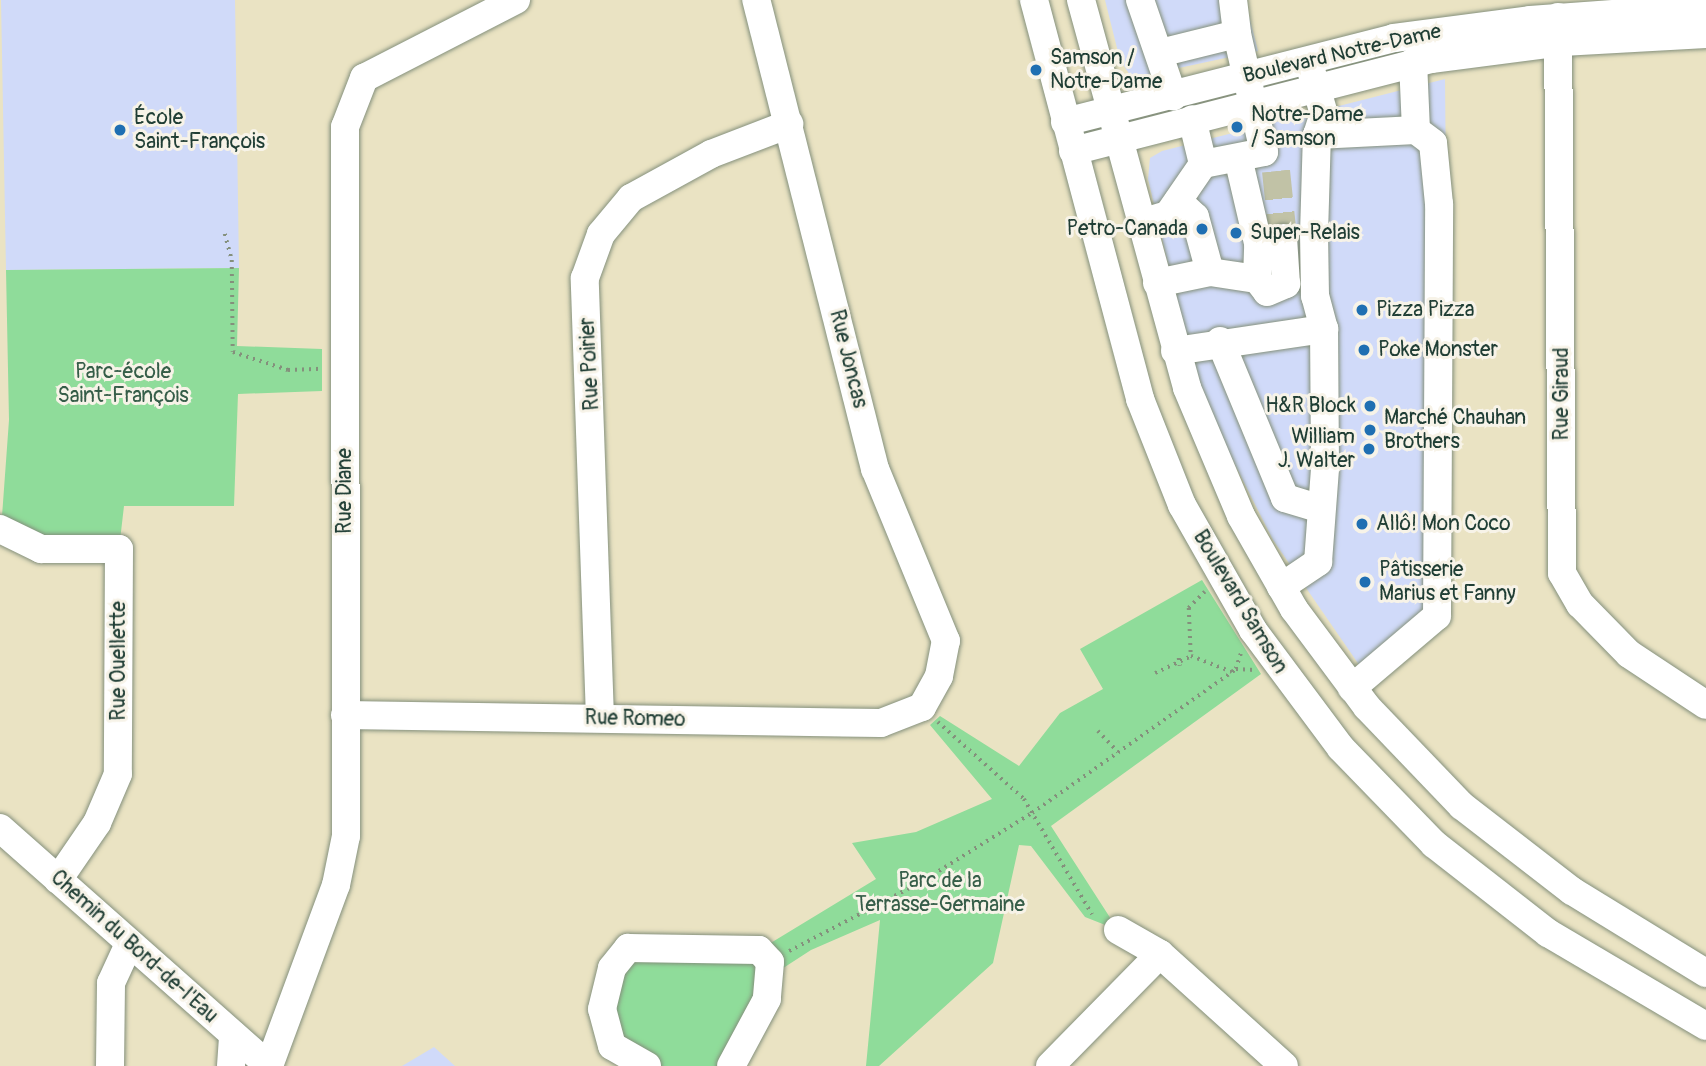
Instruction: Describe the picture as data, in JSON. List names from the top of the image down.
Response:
{
  "streets": {
    "street": [
      "Boulevard Notre-Dame",
      "Rue Joncas",
      "Rue Poirier",
      "Rue Giraud",
      "Rue Diane",
      "Boulevard Samson",
      "Rue Ouellette",
      "Rue Romeo",
      "Chemin du Bord-de-l'Eau"
    ]
  },
  "crossings": [
    ["Boulevard Notre-Dame", "Rue Giraud"],
    ["Boulevard Notre-Dame", "Boulevard Samson"],
    ["Rue Joncas", "Rue Poirier"],
    ["Rue Joncas", "Rue Romeo"],
    ["Rue Poirier", "Rue Romeo"],
    ["Rue Diane", "Rue Romeo"],
    ["Rue Diane", "Chemin du Bord-de-l'Eau"],
    ["Rue Ouellette", "Chemin du Bord-de-l'Eau"]
  ],
  "parks": ["Parc-école Saint-François", "Parc de la Terrasse-Germaine"],
  "places": [
    "Samson / Notre-Dame",
    "Notre-Dame / Samson",
    "École Saint-François",
    "Petro-Canada",
    "Super-Relais",
    "Pizza Pizza",
    "Poke Monster",
    "H&R Block",
    "Marché Chauhan Brothers",
    "William J. Walter",
    "Allô! Mon Coco",
    "Pâtisserie Marius et Fanny"
  ]
}
